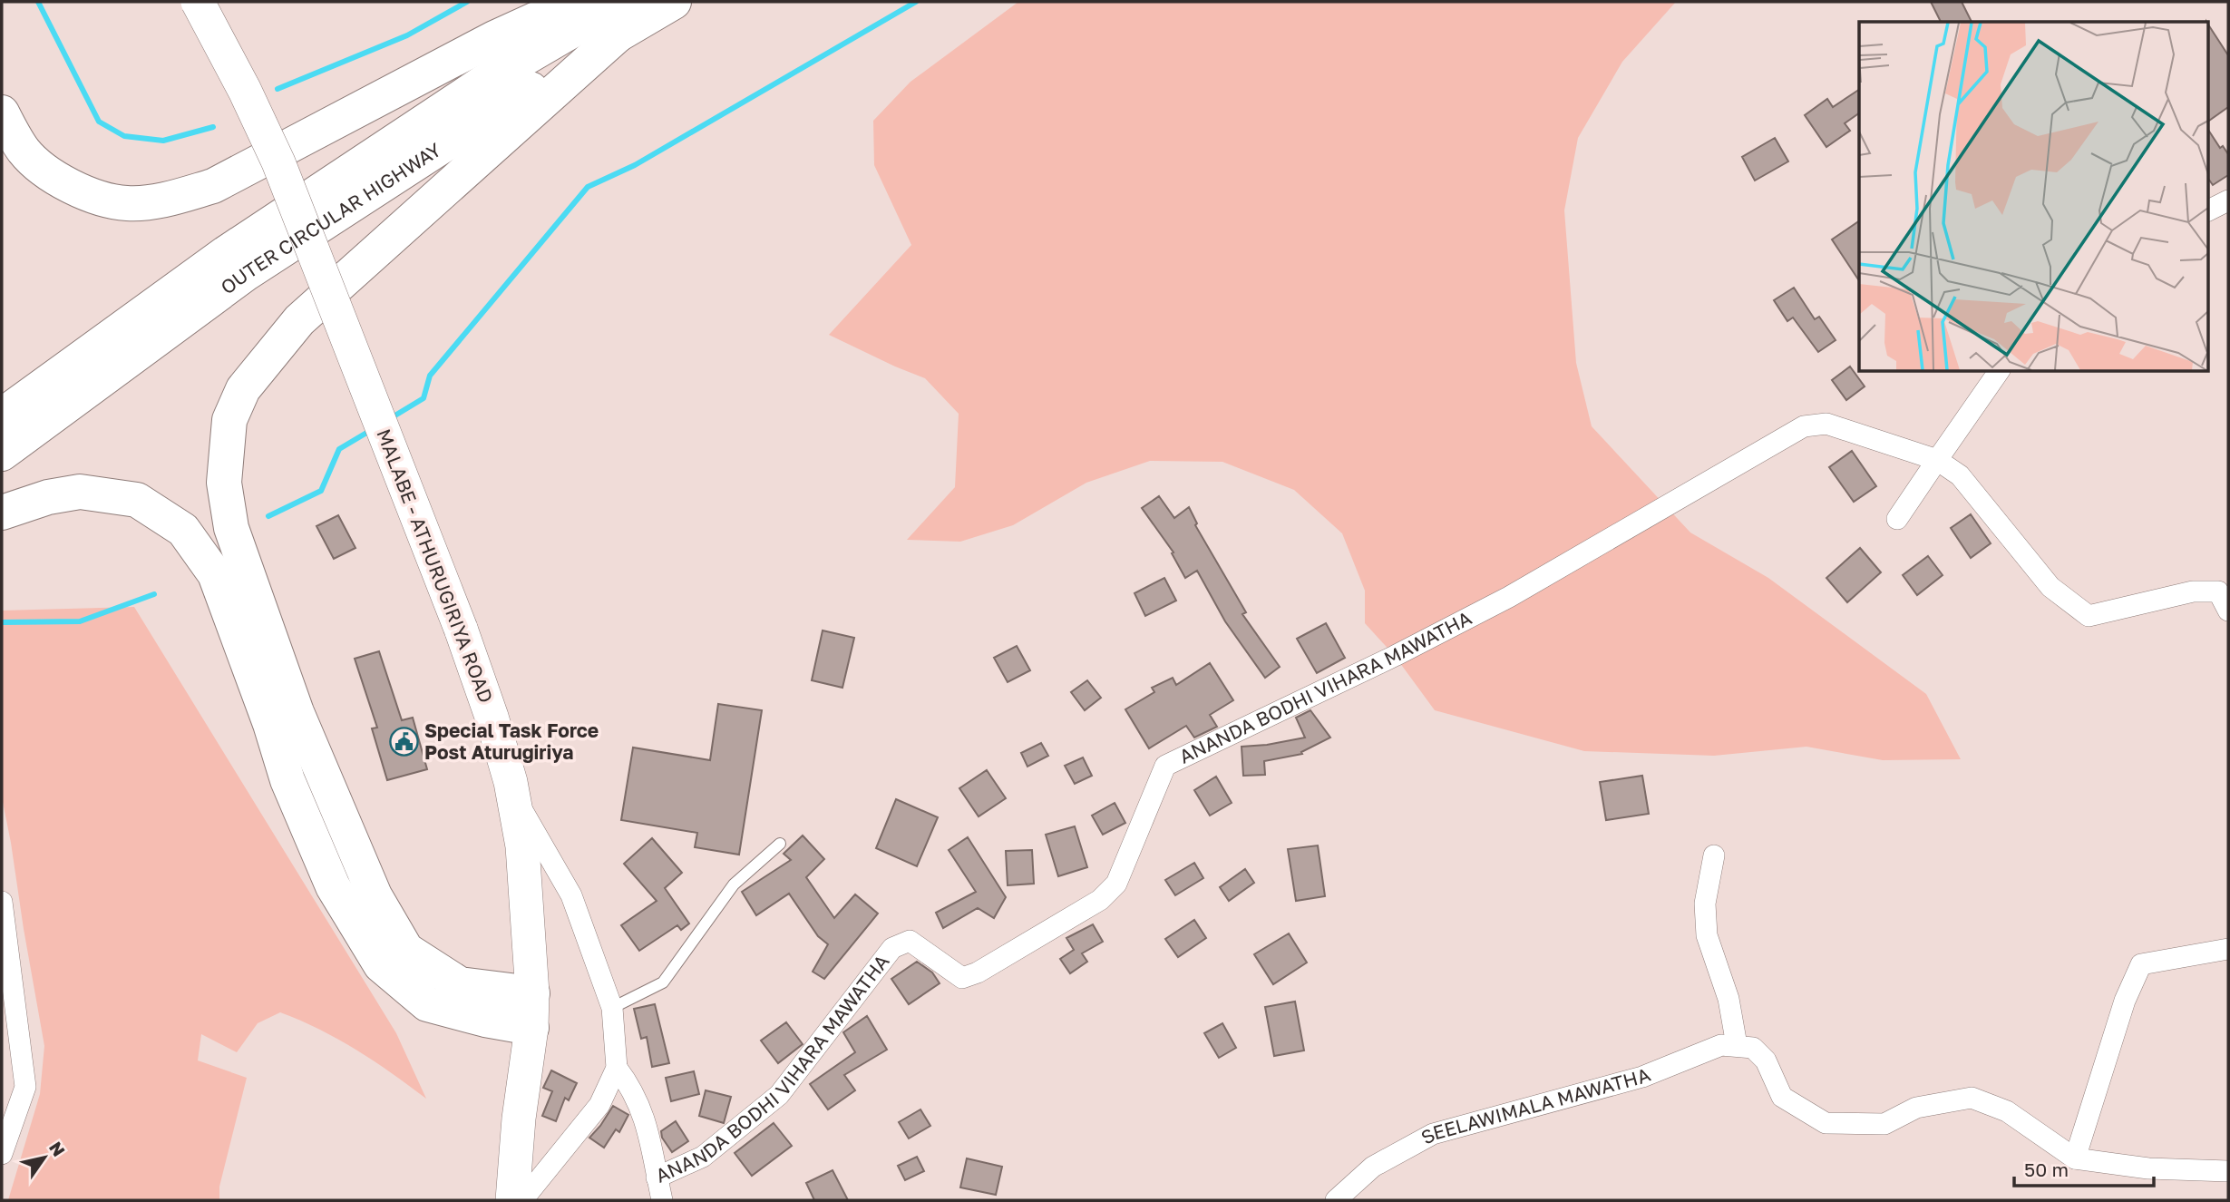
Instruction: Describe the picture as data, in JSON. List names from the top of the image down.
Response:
{
  "streets": {
    "highway": ["OUTER CIRCULAR HIGHWAY"],
    "main road": ["MALABE - ATHURUGIRIYA ROAD"],
    "street": ["ANANDA BODHI VIHARA MAWATHA", "SEELAWIMALA MAWATHA"]
  },
  "crossings": [
    ["MALABE - ATHURUGIRIYA ROAD", "ANANDA BODHI VIHARA MAWATHA"]
  ],
  "places": {
    "public building": ["Special Task Force Post Aturugiriya"]
  },
  "scale_bar": "50 m",
  "north": "top right"
}
